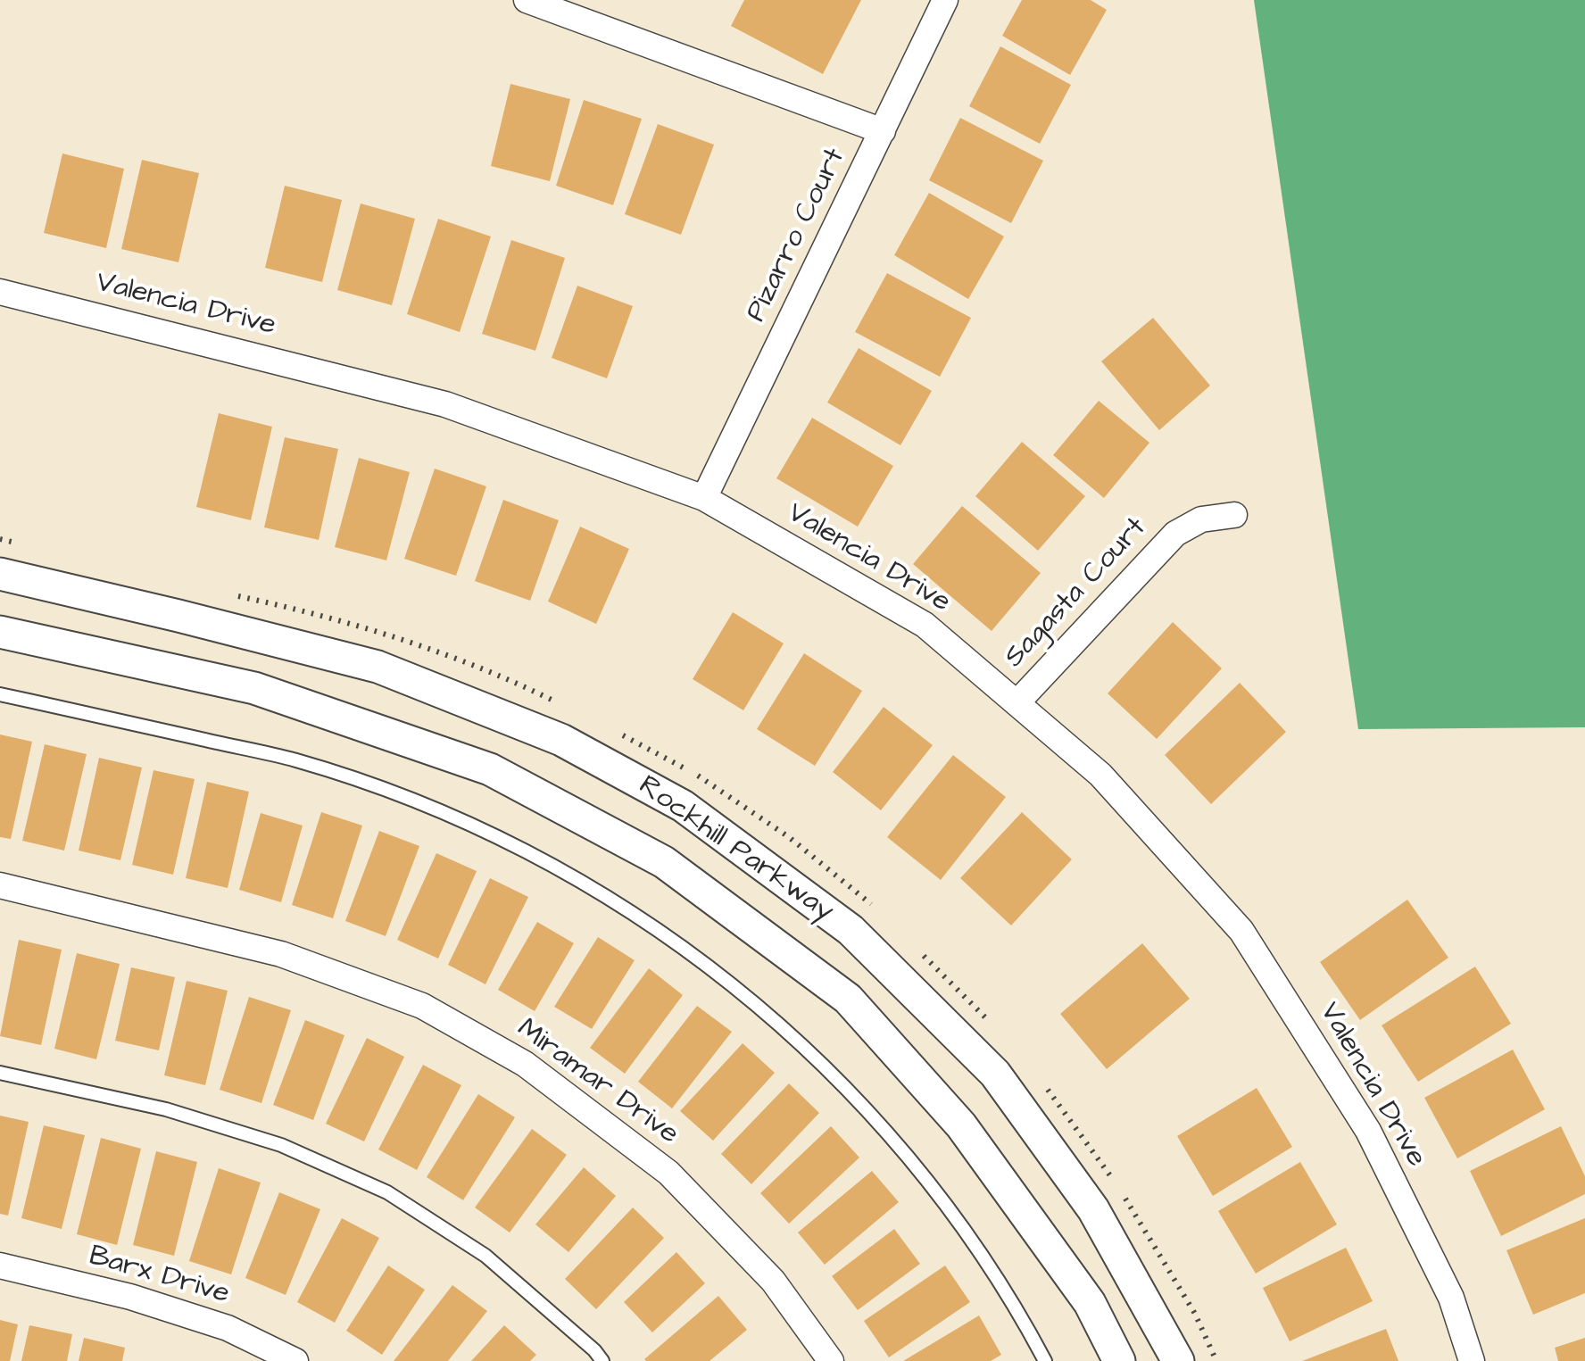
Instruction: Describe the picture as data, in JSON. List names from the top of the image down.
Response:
{
  "streets": {
    "street": [
      "Pizarro Court",
      "Valencia Drive",
      "Sagasta Court",
      "Rockhill Parkway",
      "Miramar Drive",
      "Barx Drive"
    ]
  },
  "crossings": [
    ["Pizarro Court", "Valencia Drive"],
    ["Valencia Drive", "Sagasta Court"]
  ]
}
